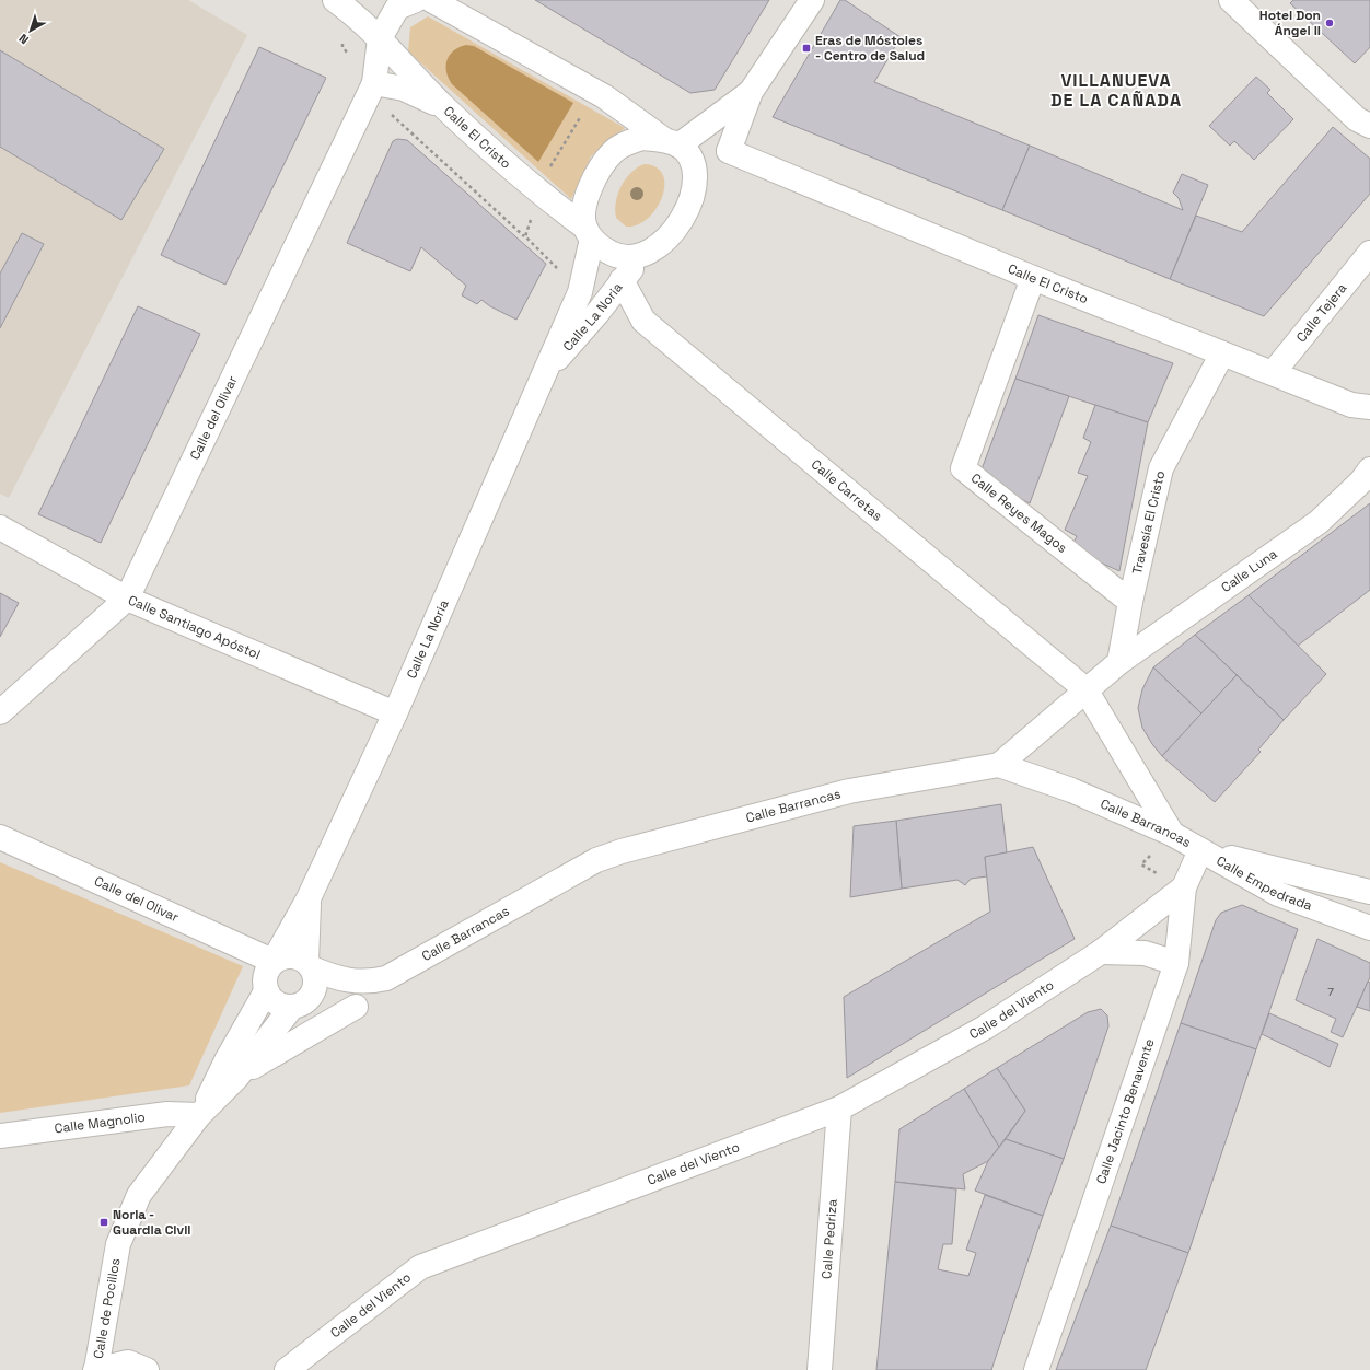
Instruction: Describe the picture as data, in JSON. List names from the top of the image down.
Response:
{
  "streets": {
    "street": [
      "Calle El Cristo",
      "Calle Tejera",
      "Calle La Noria",
      "Calle del Olivar",
      "Calle Carretas",
      "Calle Reyes Magos",
      "Travesía El Cristo",
      "Calle Luna",
      "Calle Santiago Apóstol",
      "Calle Barrancas",
      "Calle Empedrada",
      "Calle del Viento",
      "Calle Jacinto Benavente",
      "Calle Magnolio",
      "Calle Pedriza",
      "Calle de Pocillos"
    ]
  },
  "crossings": [
    ["Calle El Cristo", "Calle Tejera"],
    ["Calle El Cristo", "Calle La Noria"],
    ["Calle El Cristo", "Calle del Olivar"],
    ["Calle El Cristo", "Calle Reyes Magos"],
    ["Calle El Cristo", "Travesía El Cristo"],
    ["Calle La Noria", "Calle del Olivar"],
    ["Calle La Noria", "Calle Carretas"],
    ["Calle La Noria", "Calle Santiago Apóstol"],
    ["Calle La Noria", "Calle Barrancas"],
    ["Calle La Noria", "Calle de Pocillos"],
    ["Calle del Olivar", "Calle Santiago Apóstol"],
    ["Calle del Olivar", "Calle Barrancas"],
    ["Calle del Olivar", "Calle de Pocillos"],
    ["Calle Reyes Magos", "Travesía El Cristo"],
    ["Travesía El Cristo", "Calle Luna"],
    ["Calle Barrancas", "Calle Empedrada"],
    ["Calle Barrancas", "Calle Jacinto Benavente"],
    ["Calle Barrancas", "Calle de Pocillos"],
    ["Calle Empedrada", "Calle Jacinto Benavente"],
    ["Calle del Viento", "Calle Jacinto Benavente"],
    ["Calle del Viento", "Calle Pedriza"],
    ["Calle Magnolio", "Calle de Pocillos"]
  ],
  "districts": ["VILLANUEVA DE LA CAÑADA"],
  "places": {
    "other": ["Hotel Don Ángel II"],
    "transit": ["Eras de Móstoles - Centro de Salud", "Noria - Guardia Civil"]
  },
  "house_numbers": ["7"],
  "north": "bottom left"
}
